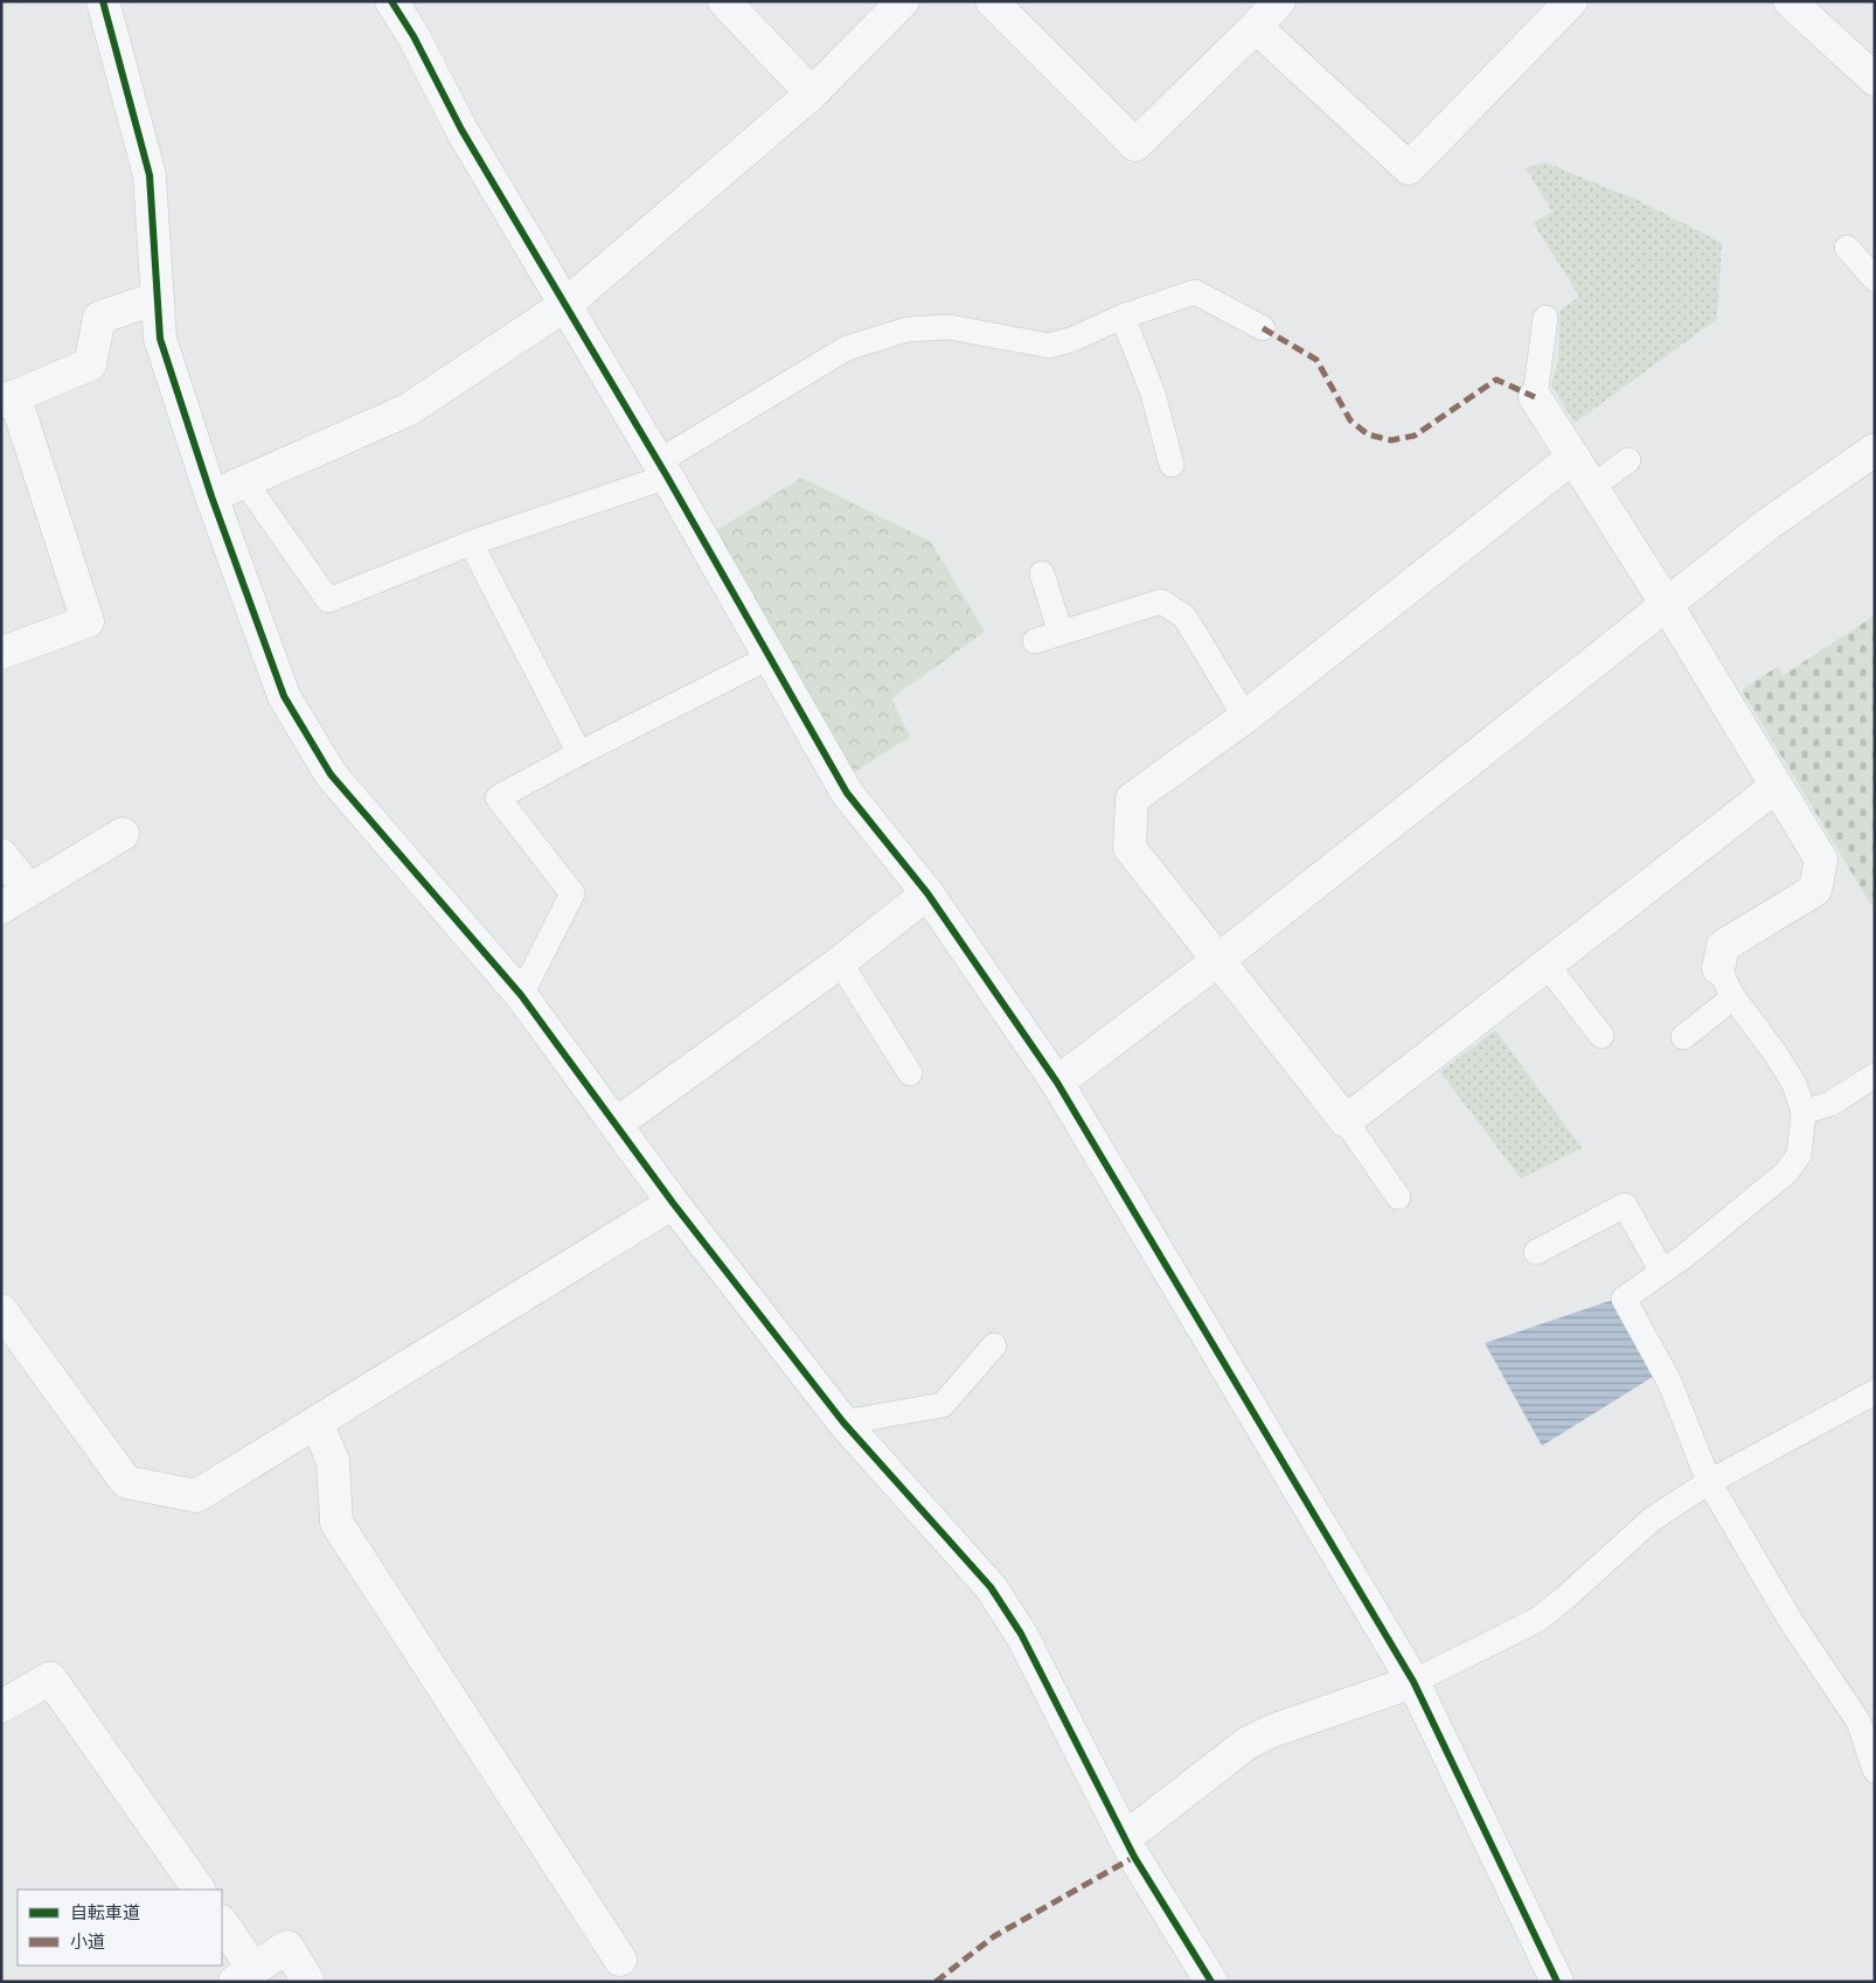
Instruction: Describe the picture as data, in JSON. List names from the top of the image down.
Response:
{
  "legend": ["自転車道", "小道"]
}
